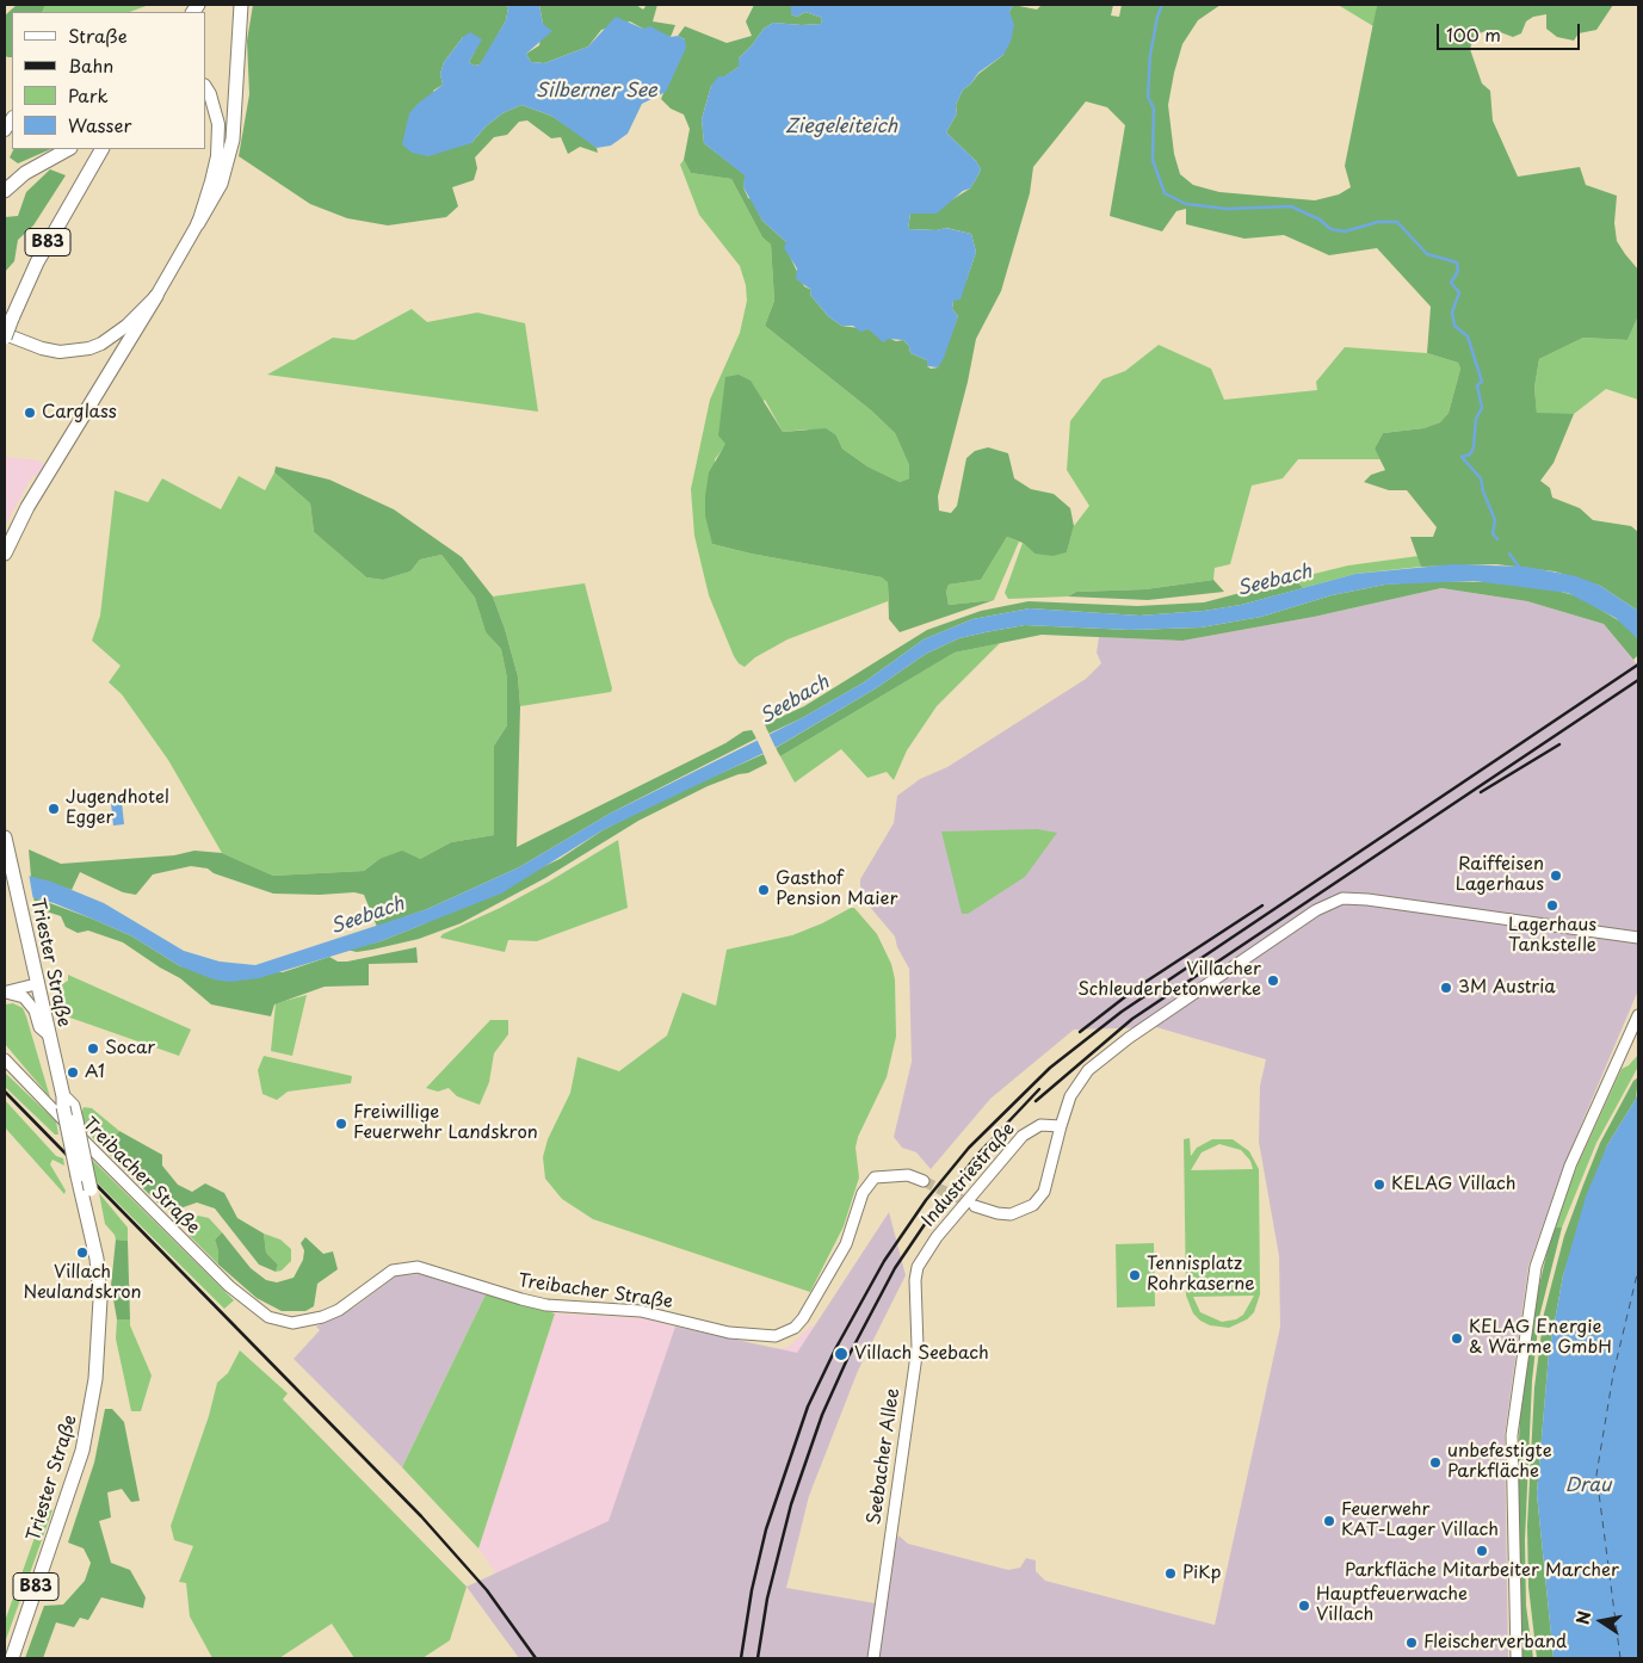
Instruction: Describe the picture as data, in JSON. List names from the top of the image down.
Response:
{
  "streets": {
    "main road": ["B83", "Triester Straße"],
    "street": ["Industriestraße", "Treibacher Straße", "Seebacher Allee"]
  },
  "crossings": [
    ["Industriestraße", "Seebacher Allee"]
  ],
  "water": [
    "Silberner See",
    "Ziegeleiteich",
    "Seebach",
    "Drau"
  ],
  "places": [
    "Carglass",
    "Jugendhotel Egger",
    "Raiffeisen Lagerhaus",
    "Gasthof Pension Maier",
    "Lagerhaus Tankstelle",
    "Villacher Schleuderbetonwerke",
    "3M Austria",
    "Socar",
    "A1",
    "Freiwillige Feuerwehr Landskron",
    "KELAG Villach",
    "Villach Neulandskron",
    "Tennisplatz Rohrkaserne",
    "KELAG Energie & Wärme GmbH",
    "Villach Seebach",
    "unbefestigte Parkfläche",
    "Feuerwehr KAT-Lager Villach",
    "Parkfläche Mitarbeiter Marcher",
    "PiKp",
    "Hauptfeuerwache Villach",
    "Fleischerverband"
  ],
  "legend": [
    "Straße",
    "Bahn",
    "Park",
    "Wasser"
  ],
  "scale_bar": "100 m",
  "north": "left"
}
